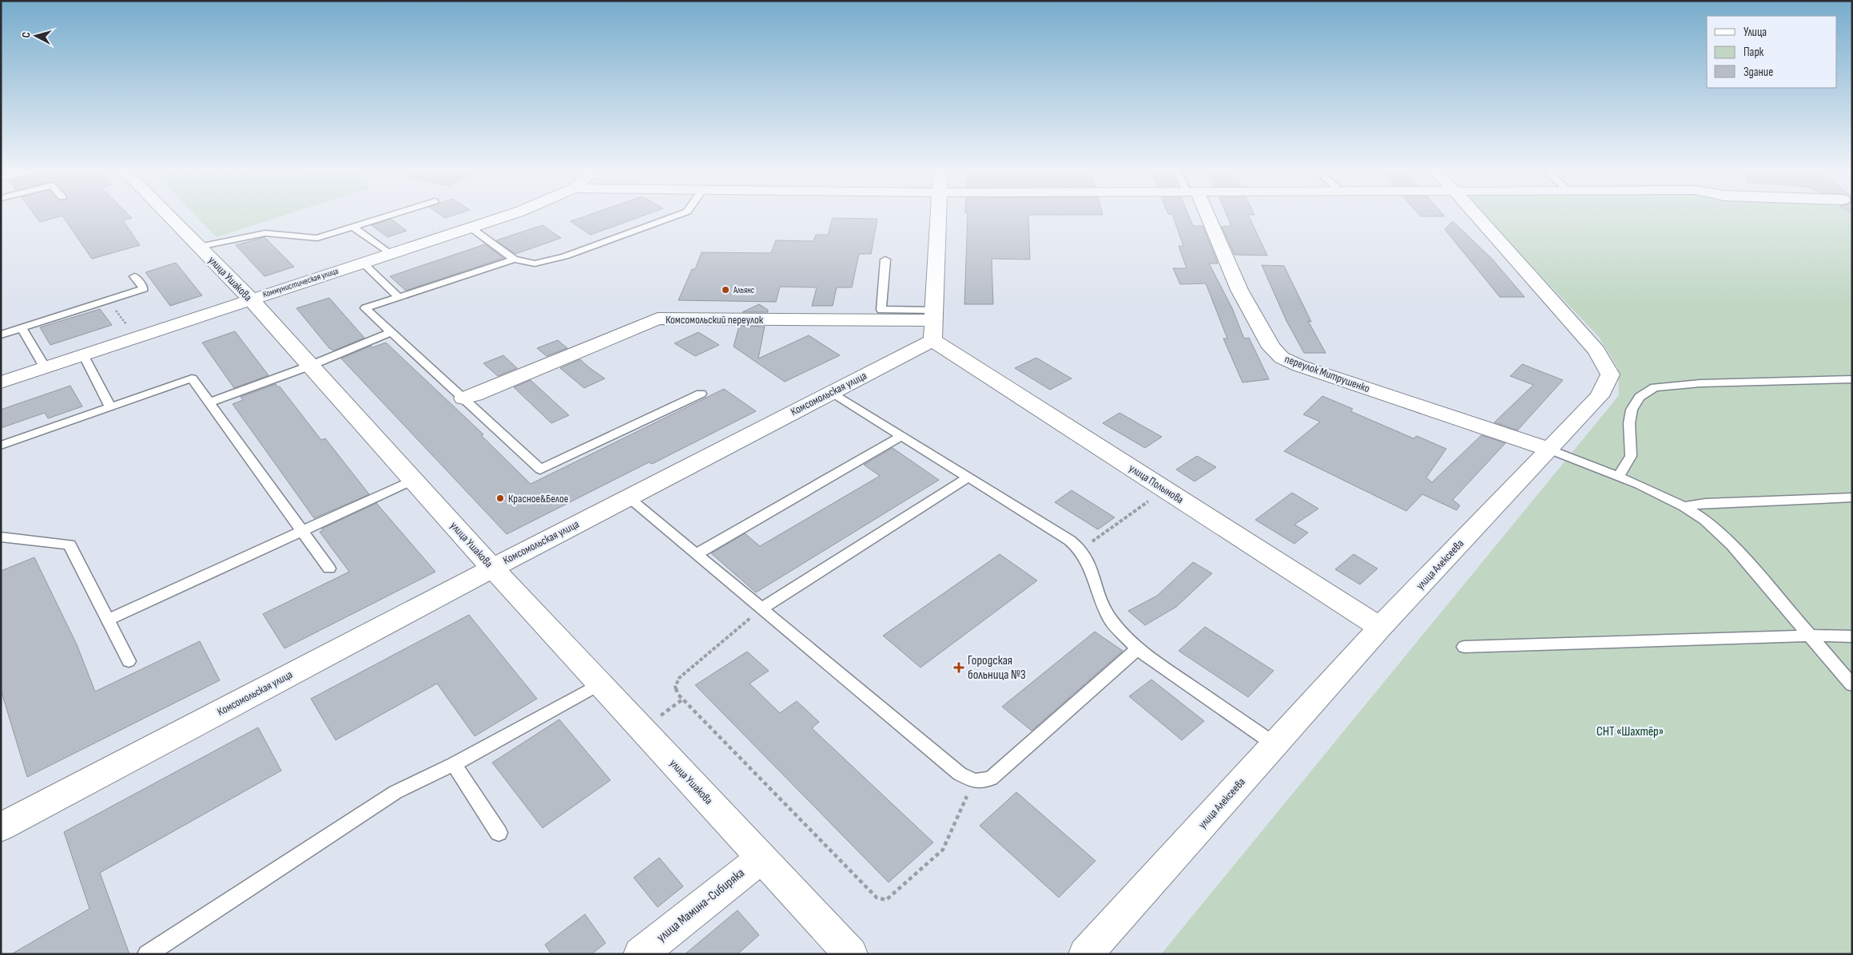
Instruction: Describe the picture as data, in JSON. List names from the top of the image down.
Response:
{
  "streets": {
    "street": [
      "улица Ушакова",
      "Коммунистическая улица",
      "Комсомольский переулок",
      "переулок Митрушенко",
      "Комсомольская улица",
      "улица Полынова",
      "улица Алексеева",
      "улица Мамина-Сибиряка"
    ]
  },
  "crossings": [
    ["улица Ушакова", "Коммунистическая улица"],
    ["улица Ушакова", "Комсомольская улица"],
    ["улица Ушакова", "улица Мамина-Сибиряка"],
    ["Комсомольский переулок", "Комсомольская улица"],
    ["Комсомольский переулок", "улица Полынова"],
    ["переулок Митрушенко", "улица Алексеева"],
    ["Комсомольская улица", "улица Полынова"],
    ["улица Полынова", "улица Алексеева"]
  ],
  "parks": ["СНТ «Шахтёр»"],
  "places": {
    "other": ["Альянс", "Красное&Белое"],
    "health": ["Городская больница №3"]
  },
  "legend": ["Улица", "Парк", "Здание"],
  "north": "left"
}
